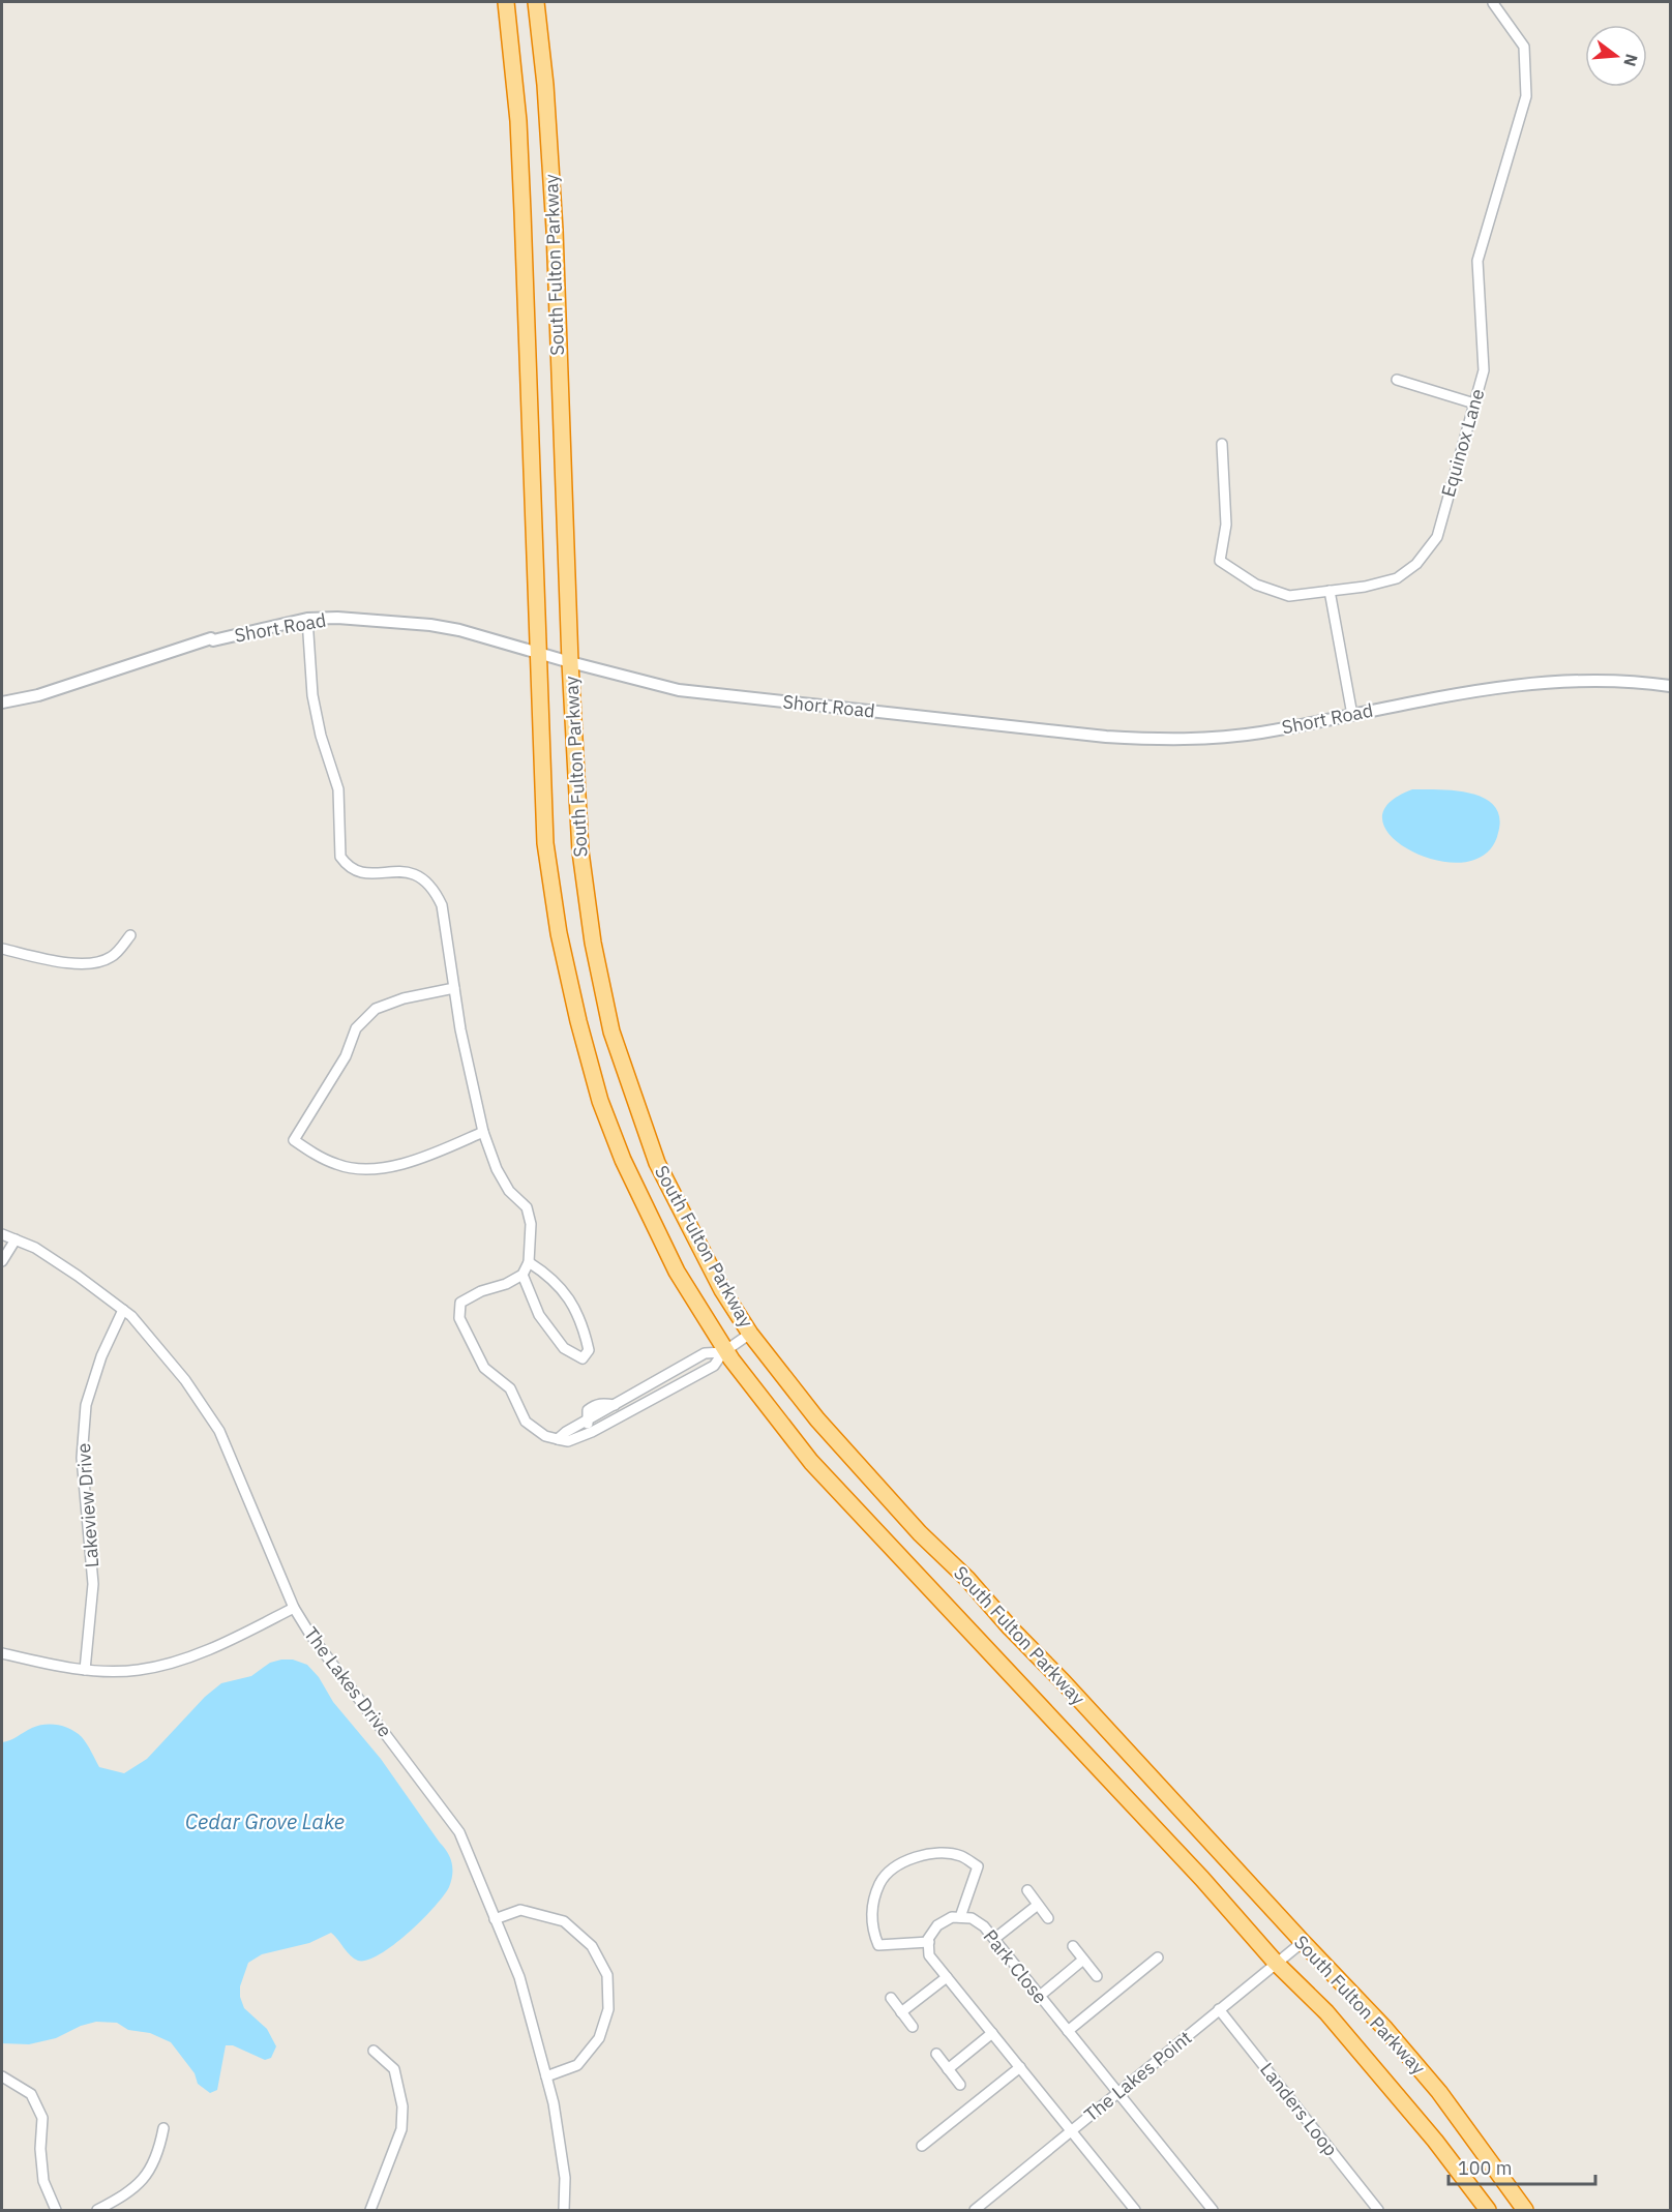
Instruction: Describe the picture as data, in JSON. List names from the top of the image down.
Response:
{
  "streets": {
    "highway": ["South Fulton Parkway"],
    "street": [
      "Equinox Lane",
      "Short Road",
      "Lakeview Drive",
      "The Lakes Drive",
      "Park Close",
      "The Lakes Point",
      "Landers Loop"
    ]
  },
  "crossings": [
    ["South Fulton Parkway", "Short Road"],
    ["South Fulton Parkway", "The Lakes Point"],
    ["Lakeview Drive", "The Lakes Drive"],
    ["Park Close", "The Lakes Point"],
    ["The Lakes Point", "Landers Loop"]
  ],
  "water": ["Cedar Grove Lake"],
  "scale_bar": "100 m",
  "north": "right"
}
